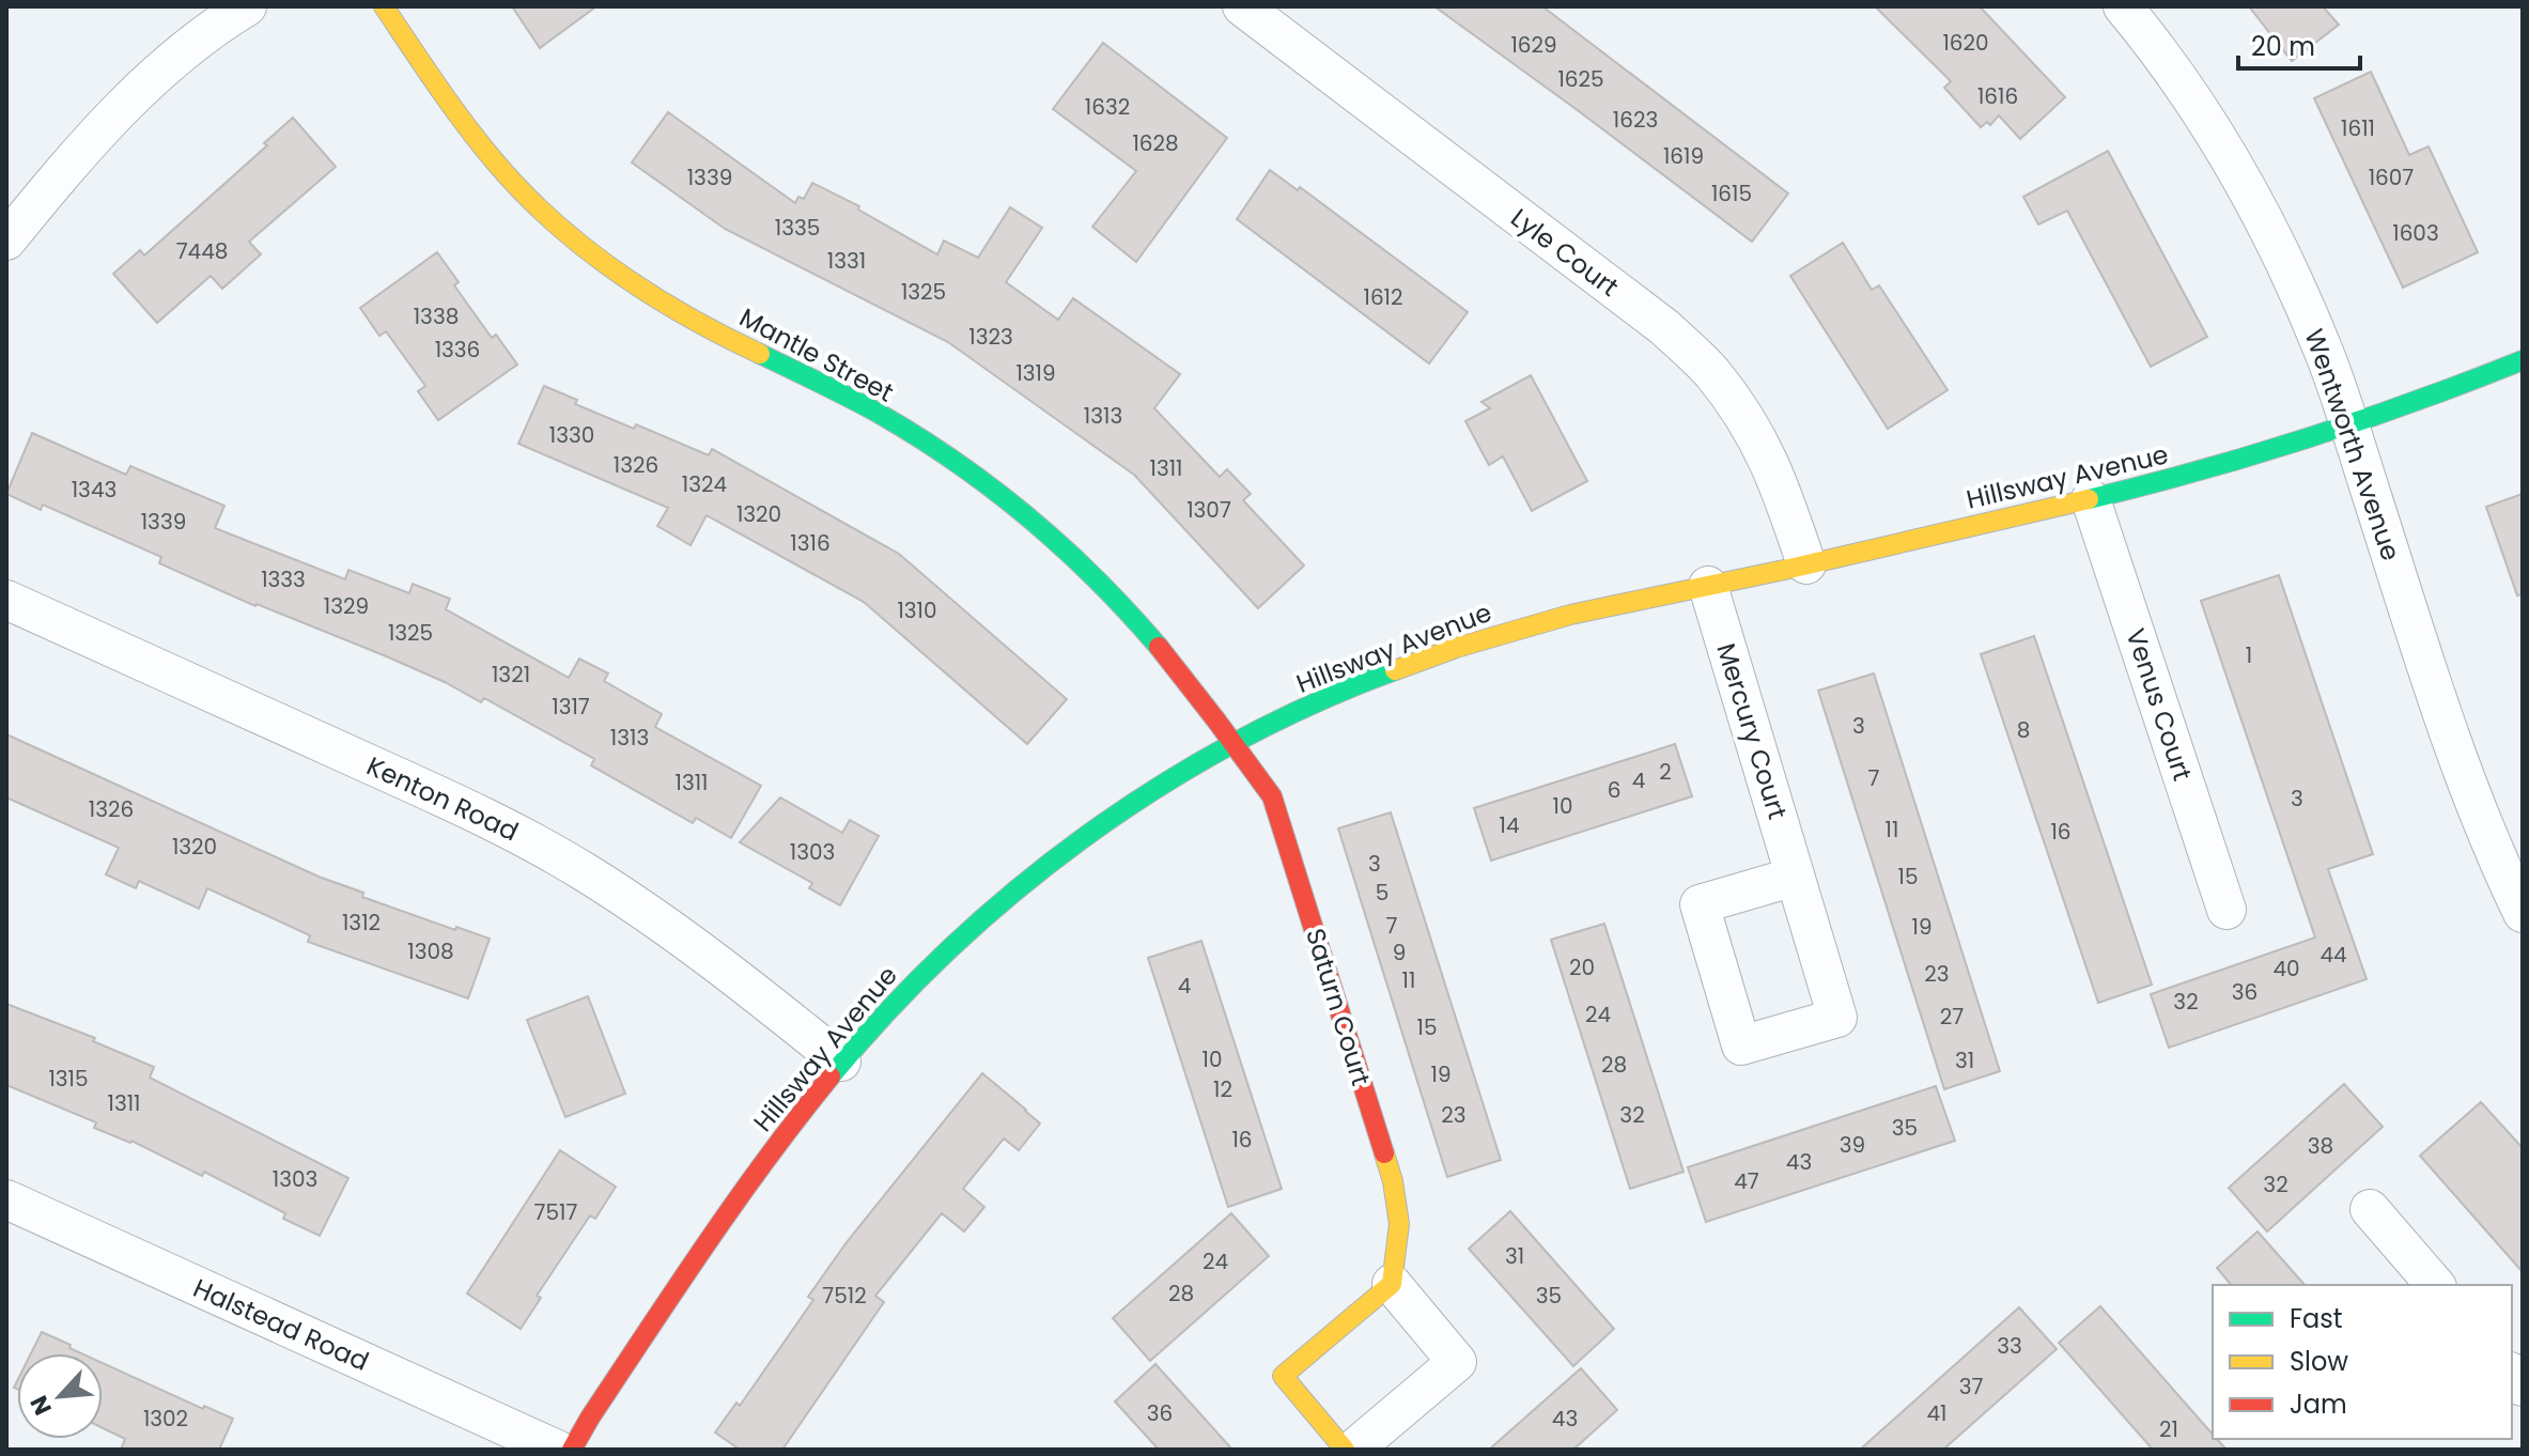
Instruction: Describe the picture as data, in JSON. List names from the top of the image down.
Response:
{
  "streets": {
    "street": [
      "Lyle Court",
      "Mantle Street",
      "Wentworth Avenue",
      "Hillsway Avenue",
      "Venus Court",
      "Mercury Court",
      "Kenton Road",
      "Saturn Court",
      "Halstead Road"
    ]
  },
  "crossings": [
    ["Lyle Court", "Hillsway Avenue"],
    ["Mantle Street", "Hillsway Avenue"],
    ["Mantle Street", "Saturn Court"],
    ["Wentworth Avenue", "Hillsway Avenue"],
    ["Hillsway Avenue", "Venus Court"],
    ["Hillsway Avenue", "Mercury Court"],
    ["Hillsway Avenue", "Kenton Road"],
    ["Hillsway Avenue", "Saturn Court"]
  ],
  "house_numbers": [
    "1620",
    "1629",
    "1625",
    "1616",
    "1632",
    "1623",
    "1611",
    "1628",
    "1619",
    "1339",
    "1607",
    "1615",
    "1335",
    "1603",
    "7448",
    "1331",
    "1325",
    "1612",
    "1338",
    "1323",
    "1336",
    "1319",
    "1313",
    "1330",
    "1326",
    "1311",
    "1324",
    "1343",
    "1307",
    "1320",
    "1339",
    "1316",
    "1333",
    "1329",
    "1310",
    "1325",
    "1",
    "1321",
    "1317",
    "3",
    "8",
    "1313",
    "2",
    "7",
    "4",
    "1311",
    "6",
    "3",
    "10",
    "1326",
    "14",
    "11",
    "16",
    "1320",
    "1303",
    "3",
    "15",
    "5",
    "1312",
    "7",
    "19",
    "1308",
    "9",
    "44",
    "20",
    "40",
    "23",
    "11",
    "4",
    "36",
    "32",
    "24",
    "27",
    "15",
    "10",
    "31",
    "28",
    "19",
    "1315",
    "12",
    "1311",
    "23",
    "32",
    "35",
    "16",
    "39",
    "38",
    "43",
    "1303",
    "47",
    "32",
    "7517",
    "31",
    "24",
    "28",
    "7512",
    "35",
    "33",
    "37",
    "36",
    "41",
    "1302",
    "43",
    "21"
  ],
  "legend": ["Fast", "Slow", "Jam"],
  "scale_bar": "20 m",
  "north": "bottom left"
}
